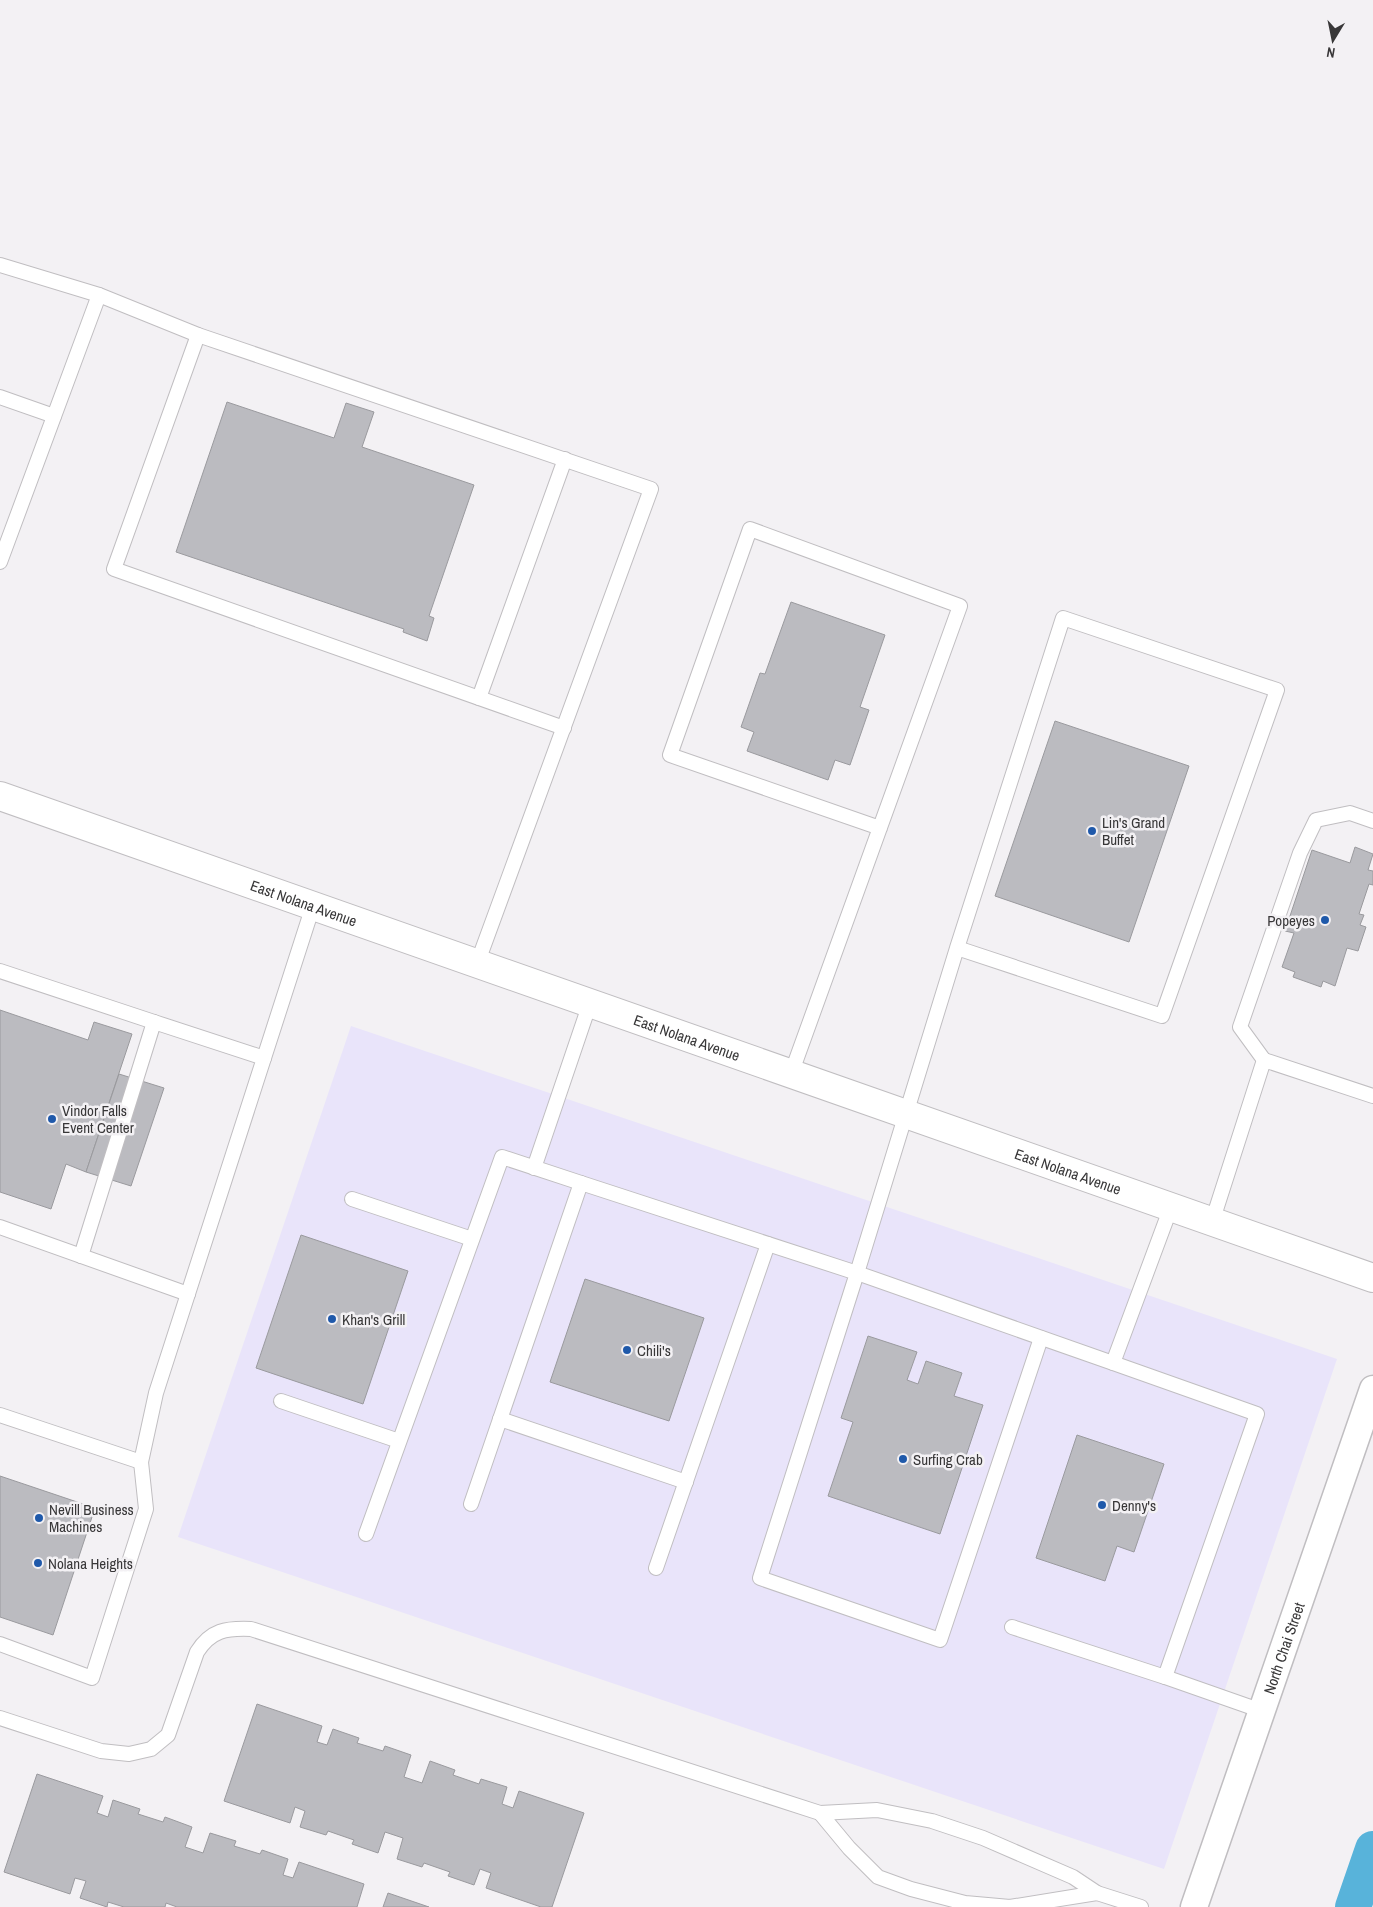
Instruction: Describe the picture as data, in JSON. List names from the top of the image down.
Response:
{
  "streets": {
    "main road": ["East Nolana Avenue"],
    "street": ["North Chai Street"]
  },
  "places": [
    "Lin's Grand Buffet",
    "Popeyes",
    "Vindor Falls Event Center",
    "Khan's Grill",
    "Chili's",
    "Surfing Crab",
    "Denny's",
    "Nevill Business Machines",
    "Nolana Heights"
  ],
  "north": "bottom"
}
